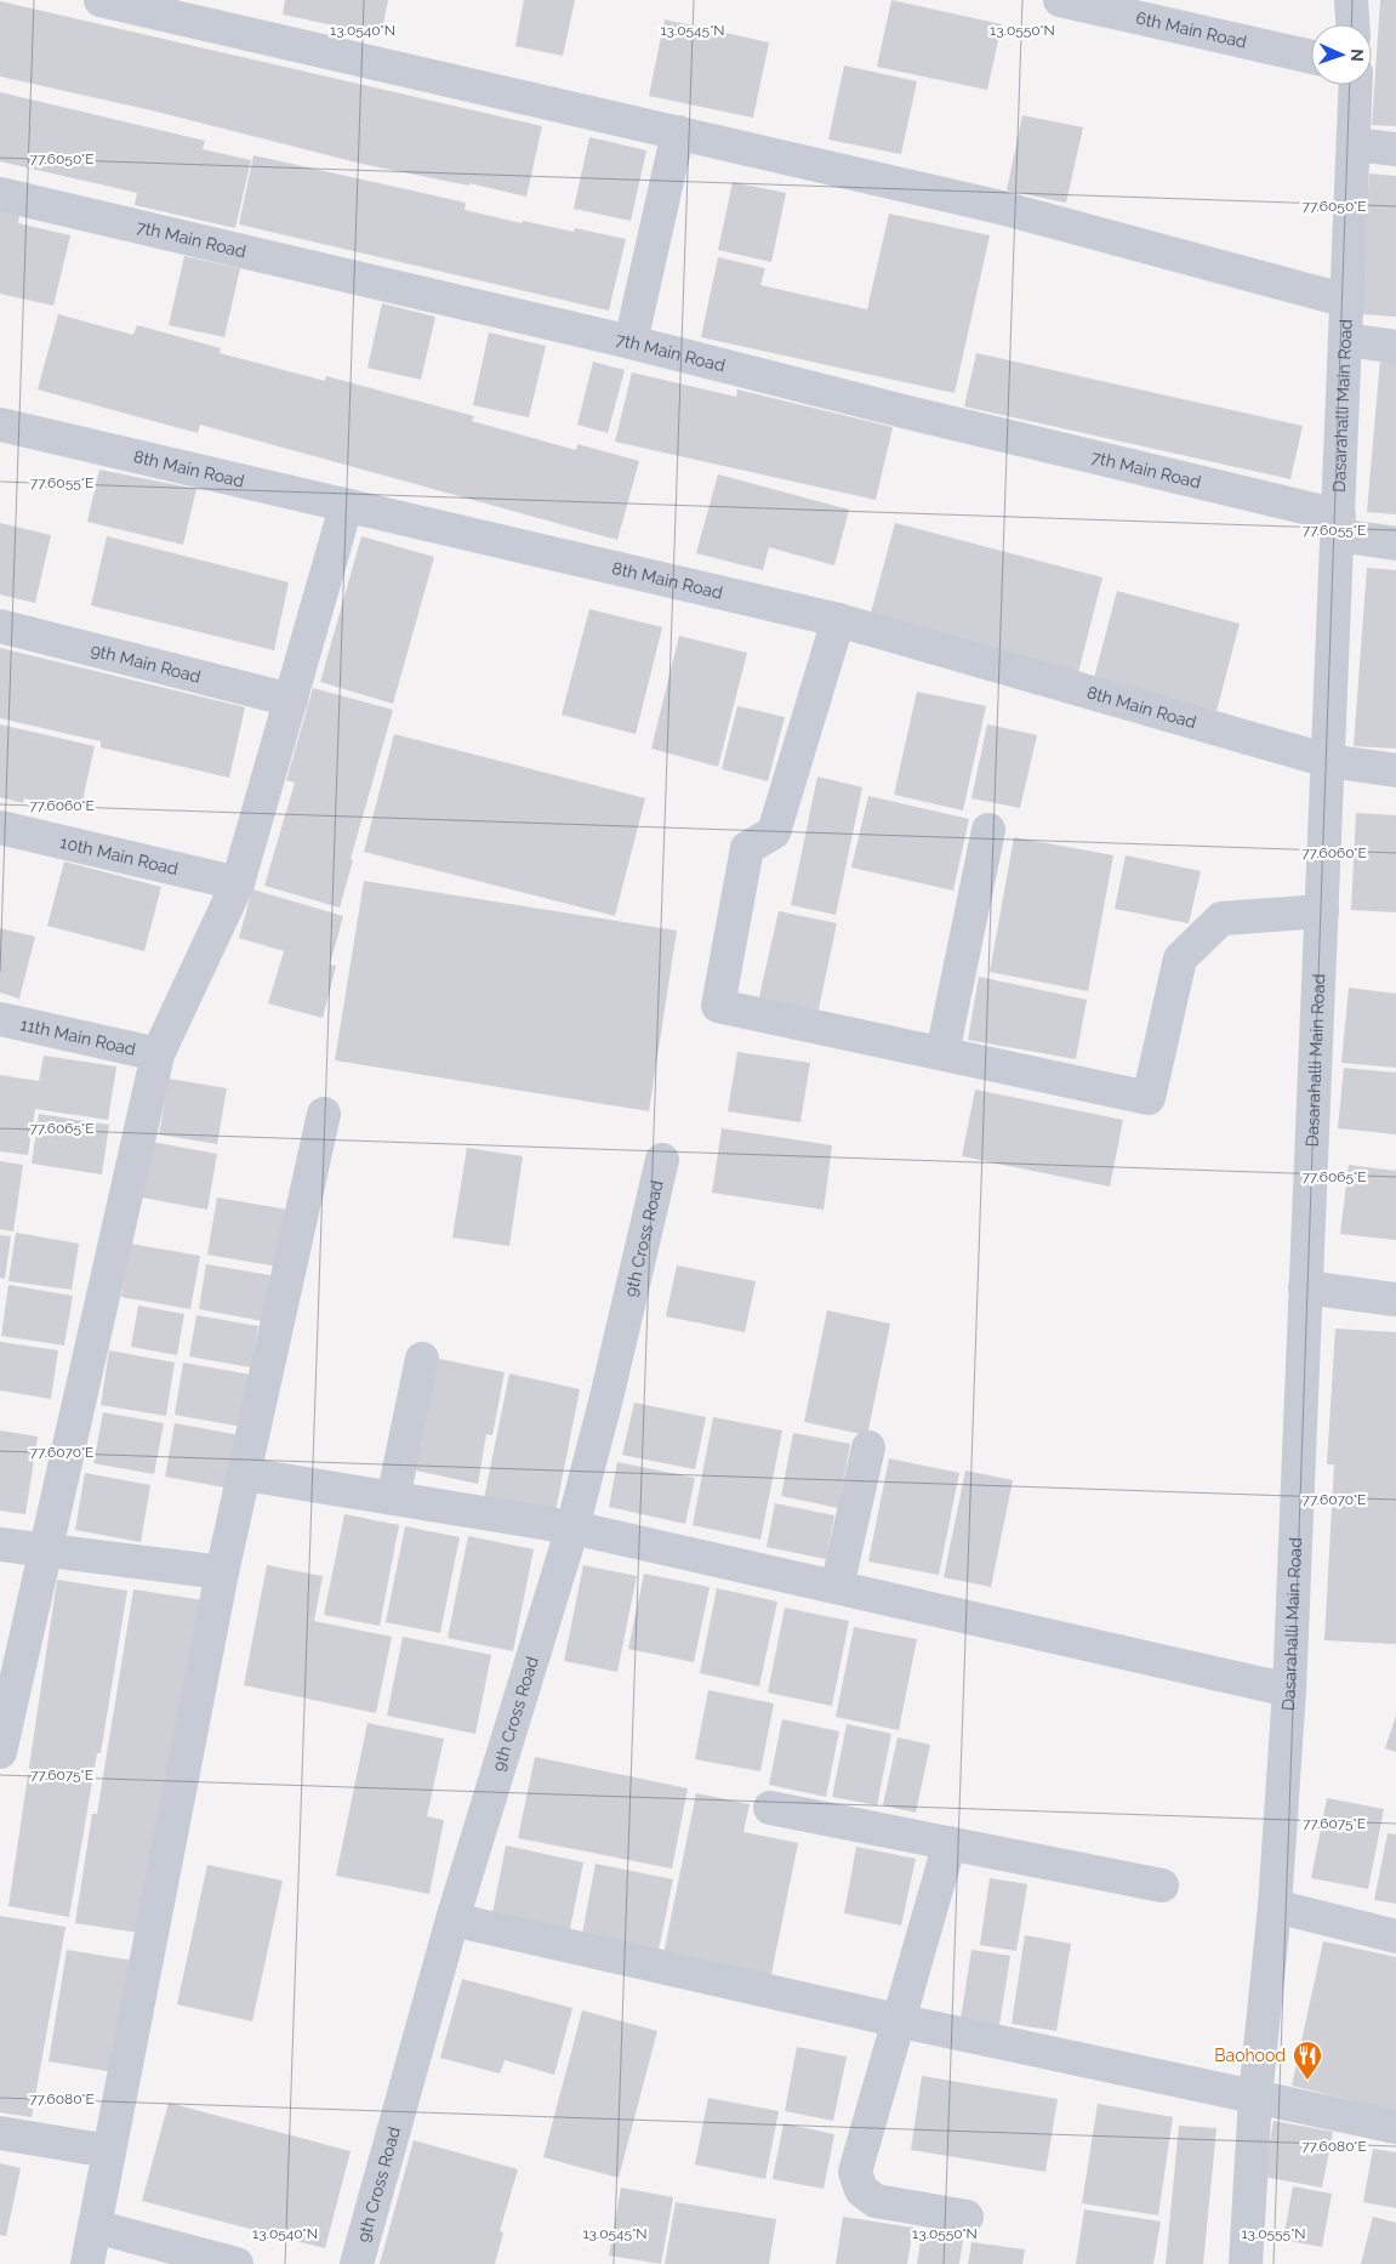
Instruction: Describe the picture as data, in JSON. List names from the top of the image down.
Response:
{
  "streets": {
    "street": [
      "6th Main Road",
      "7th Main Road",
      "Dasarahalli Main Road",
      "8th Main Road",
      "9th Main Road",
      "10th Main Road",
      "11th Main Road",
      "9th Cross Road"
    ]
  },
  "crossings": [
    ["7th Main Road", "Dasarahalli Main Road"],
    ["Dasarahalli Main Road", "8th Main Road"]
  ],
  "places": {
    "restaurant": ["Baohood"]
  },
  "north": "right",
  "coordinates": [
    "13.0540°N",
    "13.0545°N",
    "13.0550°N",
    "77.6050°E",
    "77.6055°E",
    "77.6060°E",
    "77.6065°E",
    "77.6070°E",
    "77.6075°E",
    "77.6080°E",
    "13.0555°N"
  ]
}
